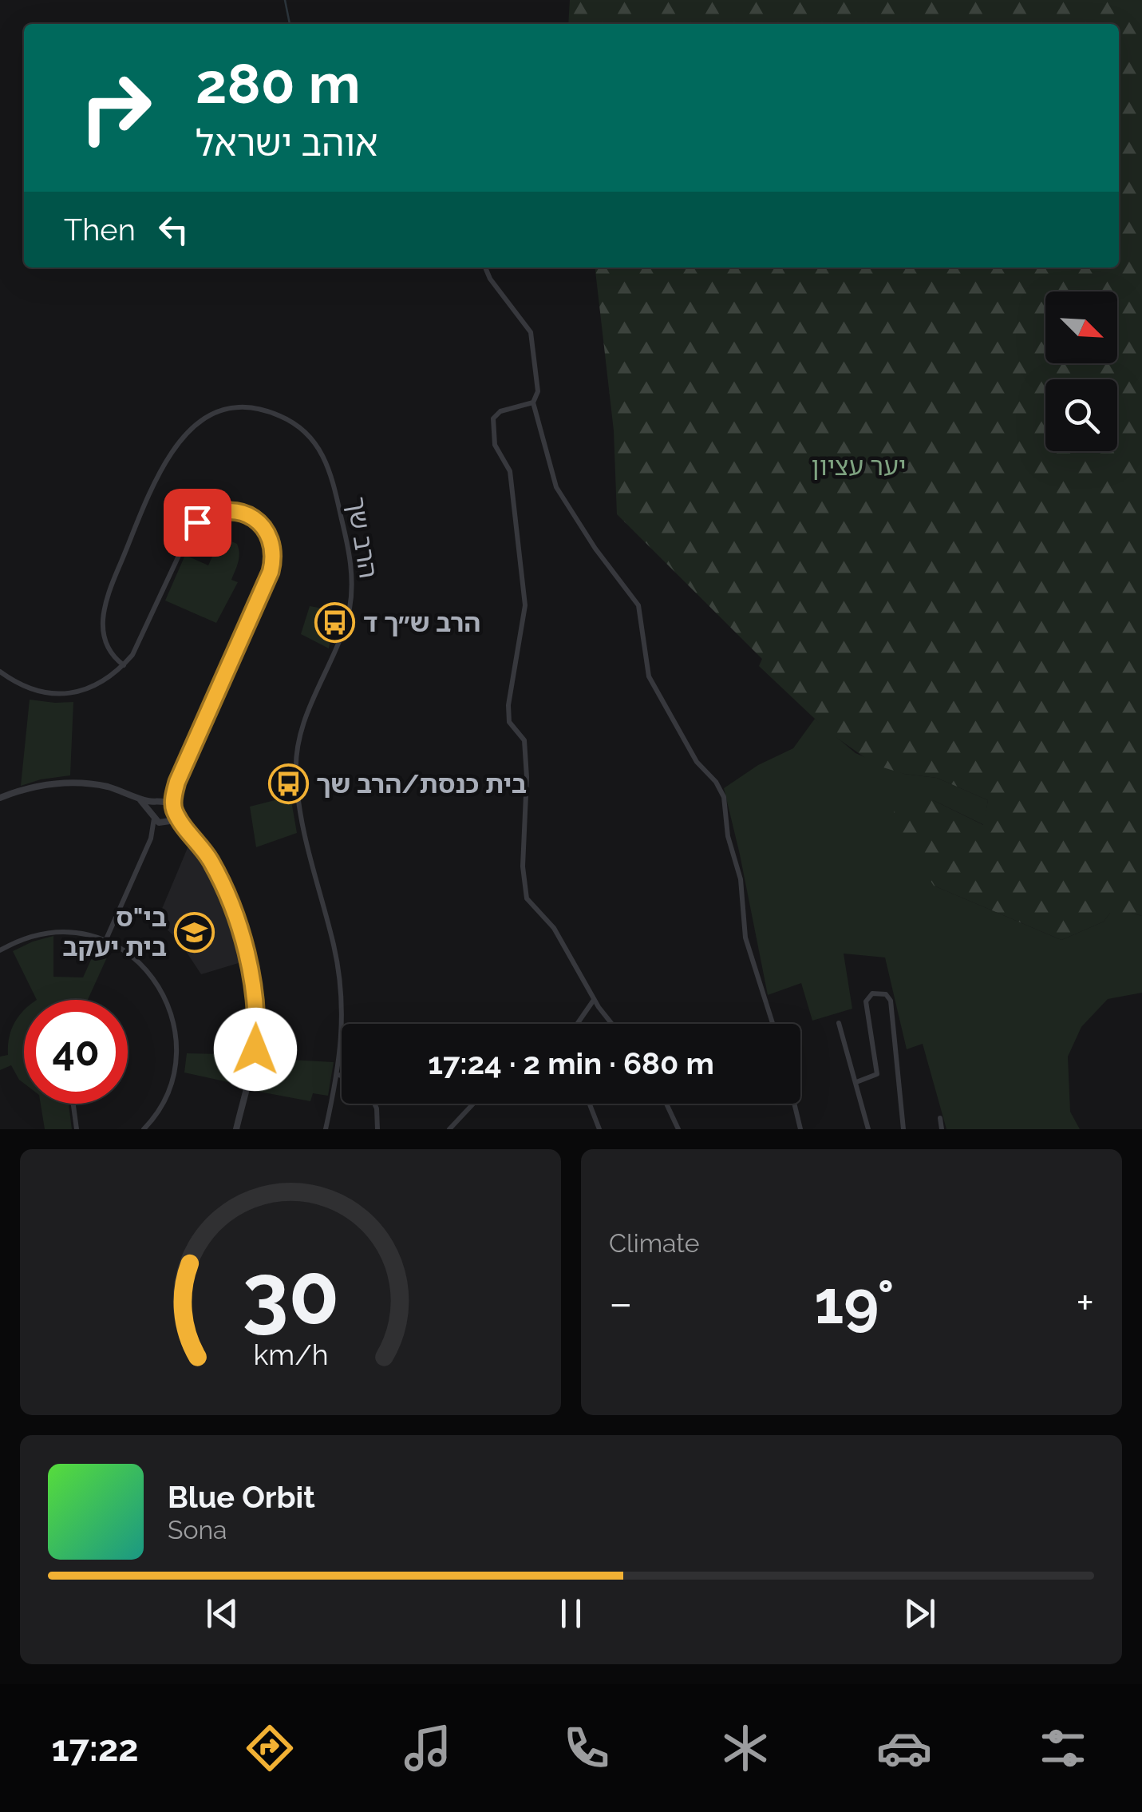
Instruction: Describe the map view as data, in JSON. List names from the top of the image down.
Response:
{
  "streets": {
    "street": ["הרב שך"]
  },
  "parks": ["יער עציון"],
  "places": {
    "bus stop": ["הרב ש״ך ד", "בית כנסת/הרב שך"],
    "school or university": ["בי\"ס בית יעקב"]
  },
  "north": "bottom right",
  "page": {
    "turn": ["280 m", "אוהב ישראל"],
    "then": "Then",
    "limit": "40",
    "trip": "17:24 · 2 min · 680 m",
    "tile": "Climate",
    "heat": ["−", "19°", "+"],
    "song": ["Blue Orbit", "Sona"],
    "tabs": "17:22",
    "gauge": ["30", "km/h"]
  }
}
